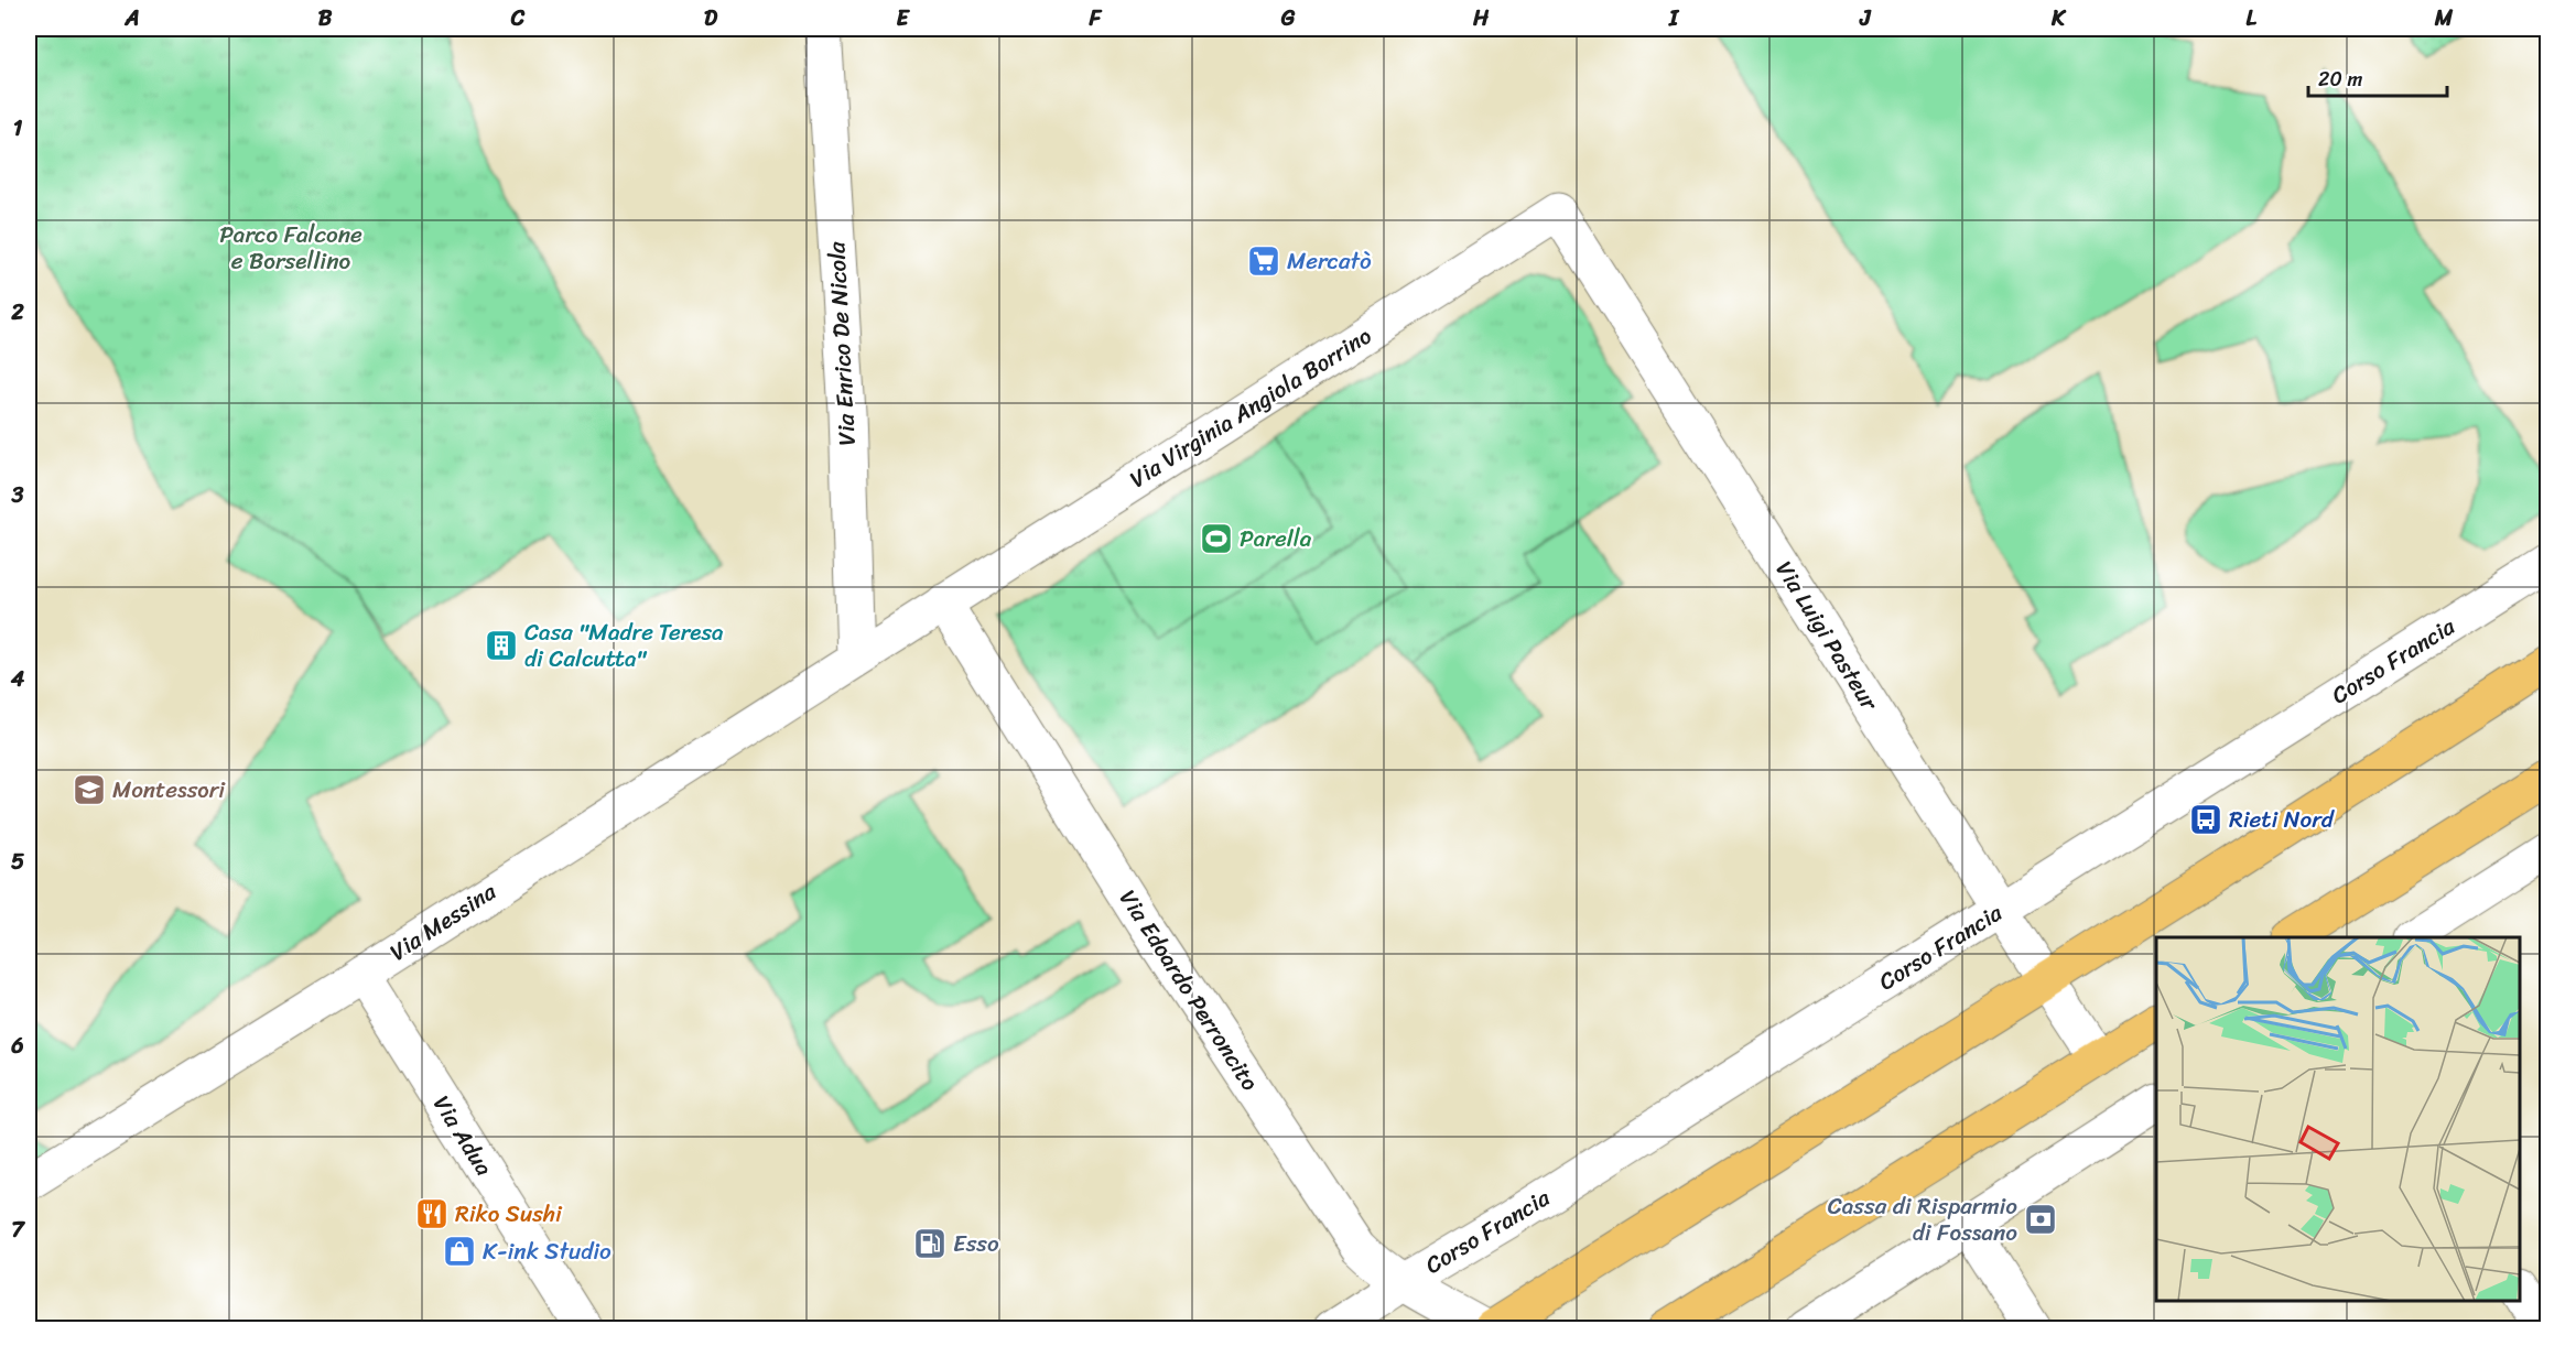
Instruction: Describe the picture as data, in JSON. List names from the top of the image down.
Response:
{
  "streets": {
    "street": [
      "Via Enrico De Nicola",
      "Via Virginia Angiola Borrino",
      "Via Luigi Pasteur",
      "Corso Francia",
      "Via Messina",
      "Via Edoardo Perroncito",
      "Via Adua"
    ]
  },
  "crossings": [
    ["Via Enrico De Nicola", "Via Virginia Angiola Borrino"],
    ["Via Enrico De Nicola", "Via Messina"],
    ["Via Virginia Angiola Borrino", "Via Luigi Pasteur"],
    ["Via Virginia Angiola Borrino", "Via Messina"],
    ["Via Virginia Angiola Borrino", "Via Edoardo Perroncito"],
    ["Via Luigi Pasteur", "Corso Francia"],
    ["Corso Francia", "Via Edoardo Perroncito"],
    ["Via Messina", "Via Adua"]
  ],
  "parks": ["Parco Falcone e Borsellino"],
  "places": {
    "supermarket": ["Mercatò"],
    "sports": ["Parella"],
    "building": ["Casa \"Madre Teresa di Calcutta\""],
    "school or university": ["Montessori"],
    "bus stop": ["Rieti Nord"],
    "restaurant": ["Riko Sushi"],
    "bank": ["Cassa di Risparmio di Fossano"],
    "fuel station": ["Esso"],
    "shop": ["K-ink Studio"]
  },
  "scale_bar": "20 m",
  "grid": {
    "columns": [
      "A",
      "B",
      "C",
      "D",
      "E",
      "F",
      "G",
      "H",
      "I",
      "J",
      "K",
      "L",
      "M"
    ],
    "rows": [
      "1",
      "2",
      "3",
      "4",
      "5",
      "6",
      "7"
    ]
  }
}
